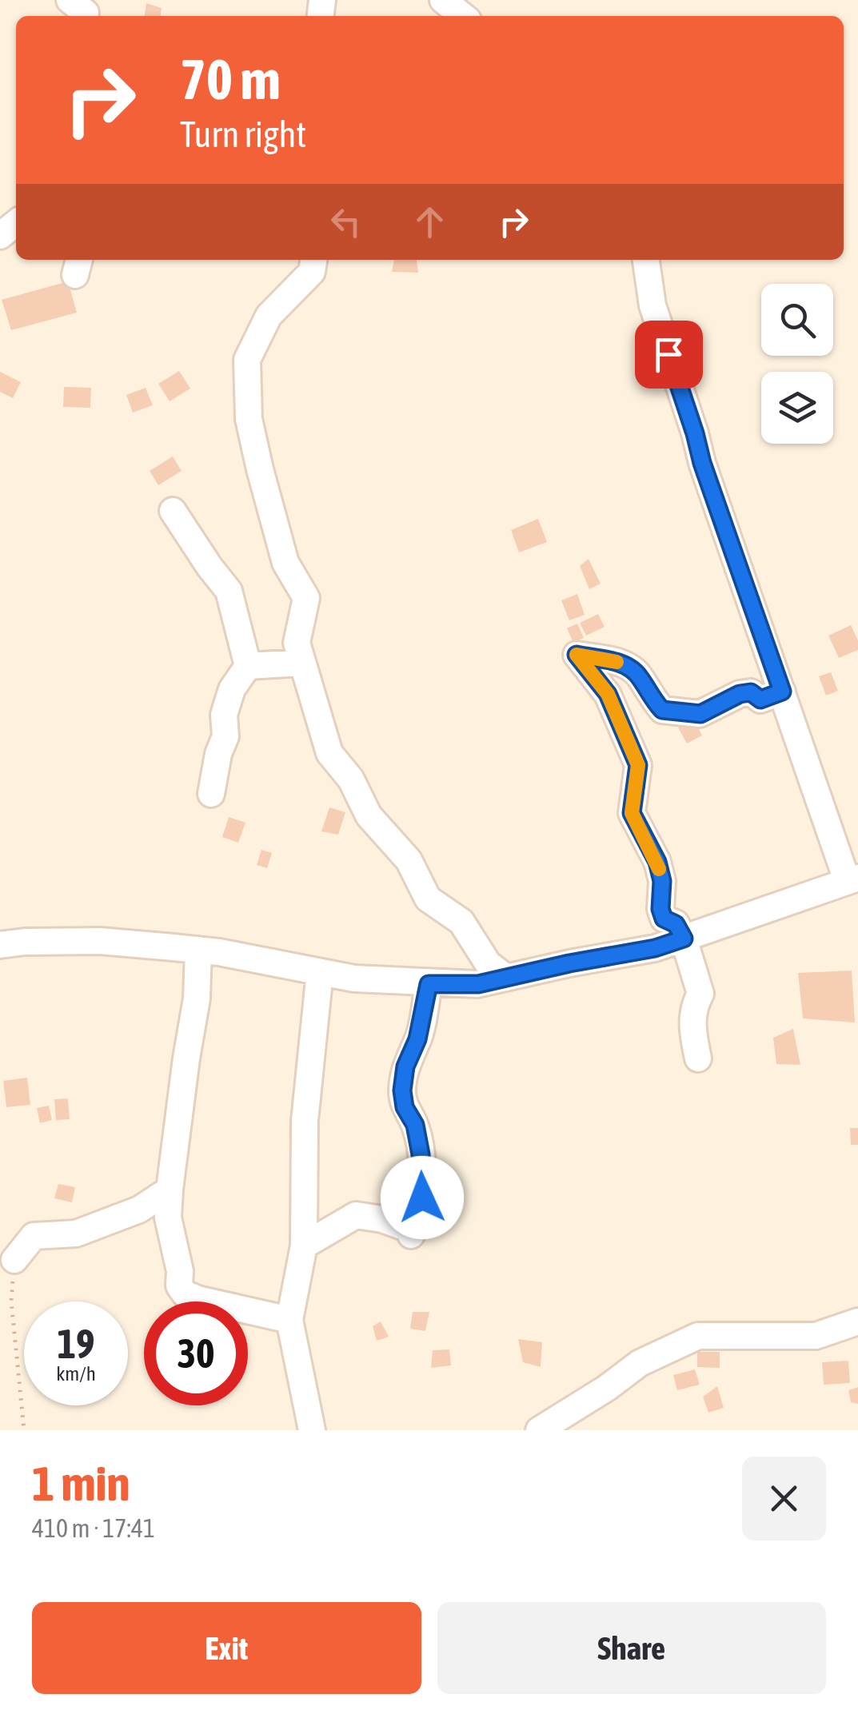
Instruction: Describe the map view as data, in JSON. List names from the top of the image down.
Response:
{
  "page": {
    "turn": ["70 m", "Turn right"],
    "speed": "19 km/h",
    "limit": "30",
    "heading": ["1 min", "410 m · 17:41"],
    "buttons": ["Exit", "Share"]
  }
}
